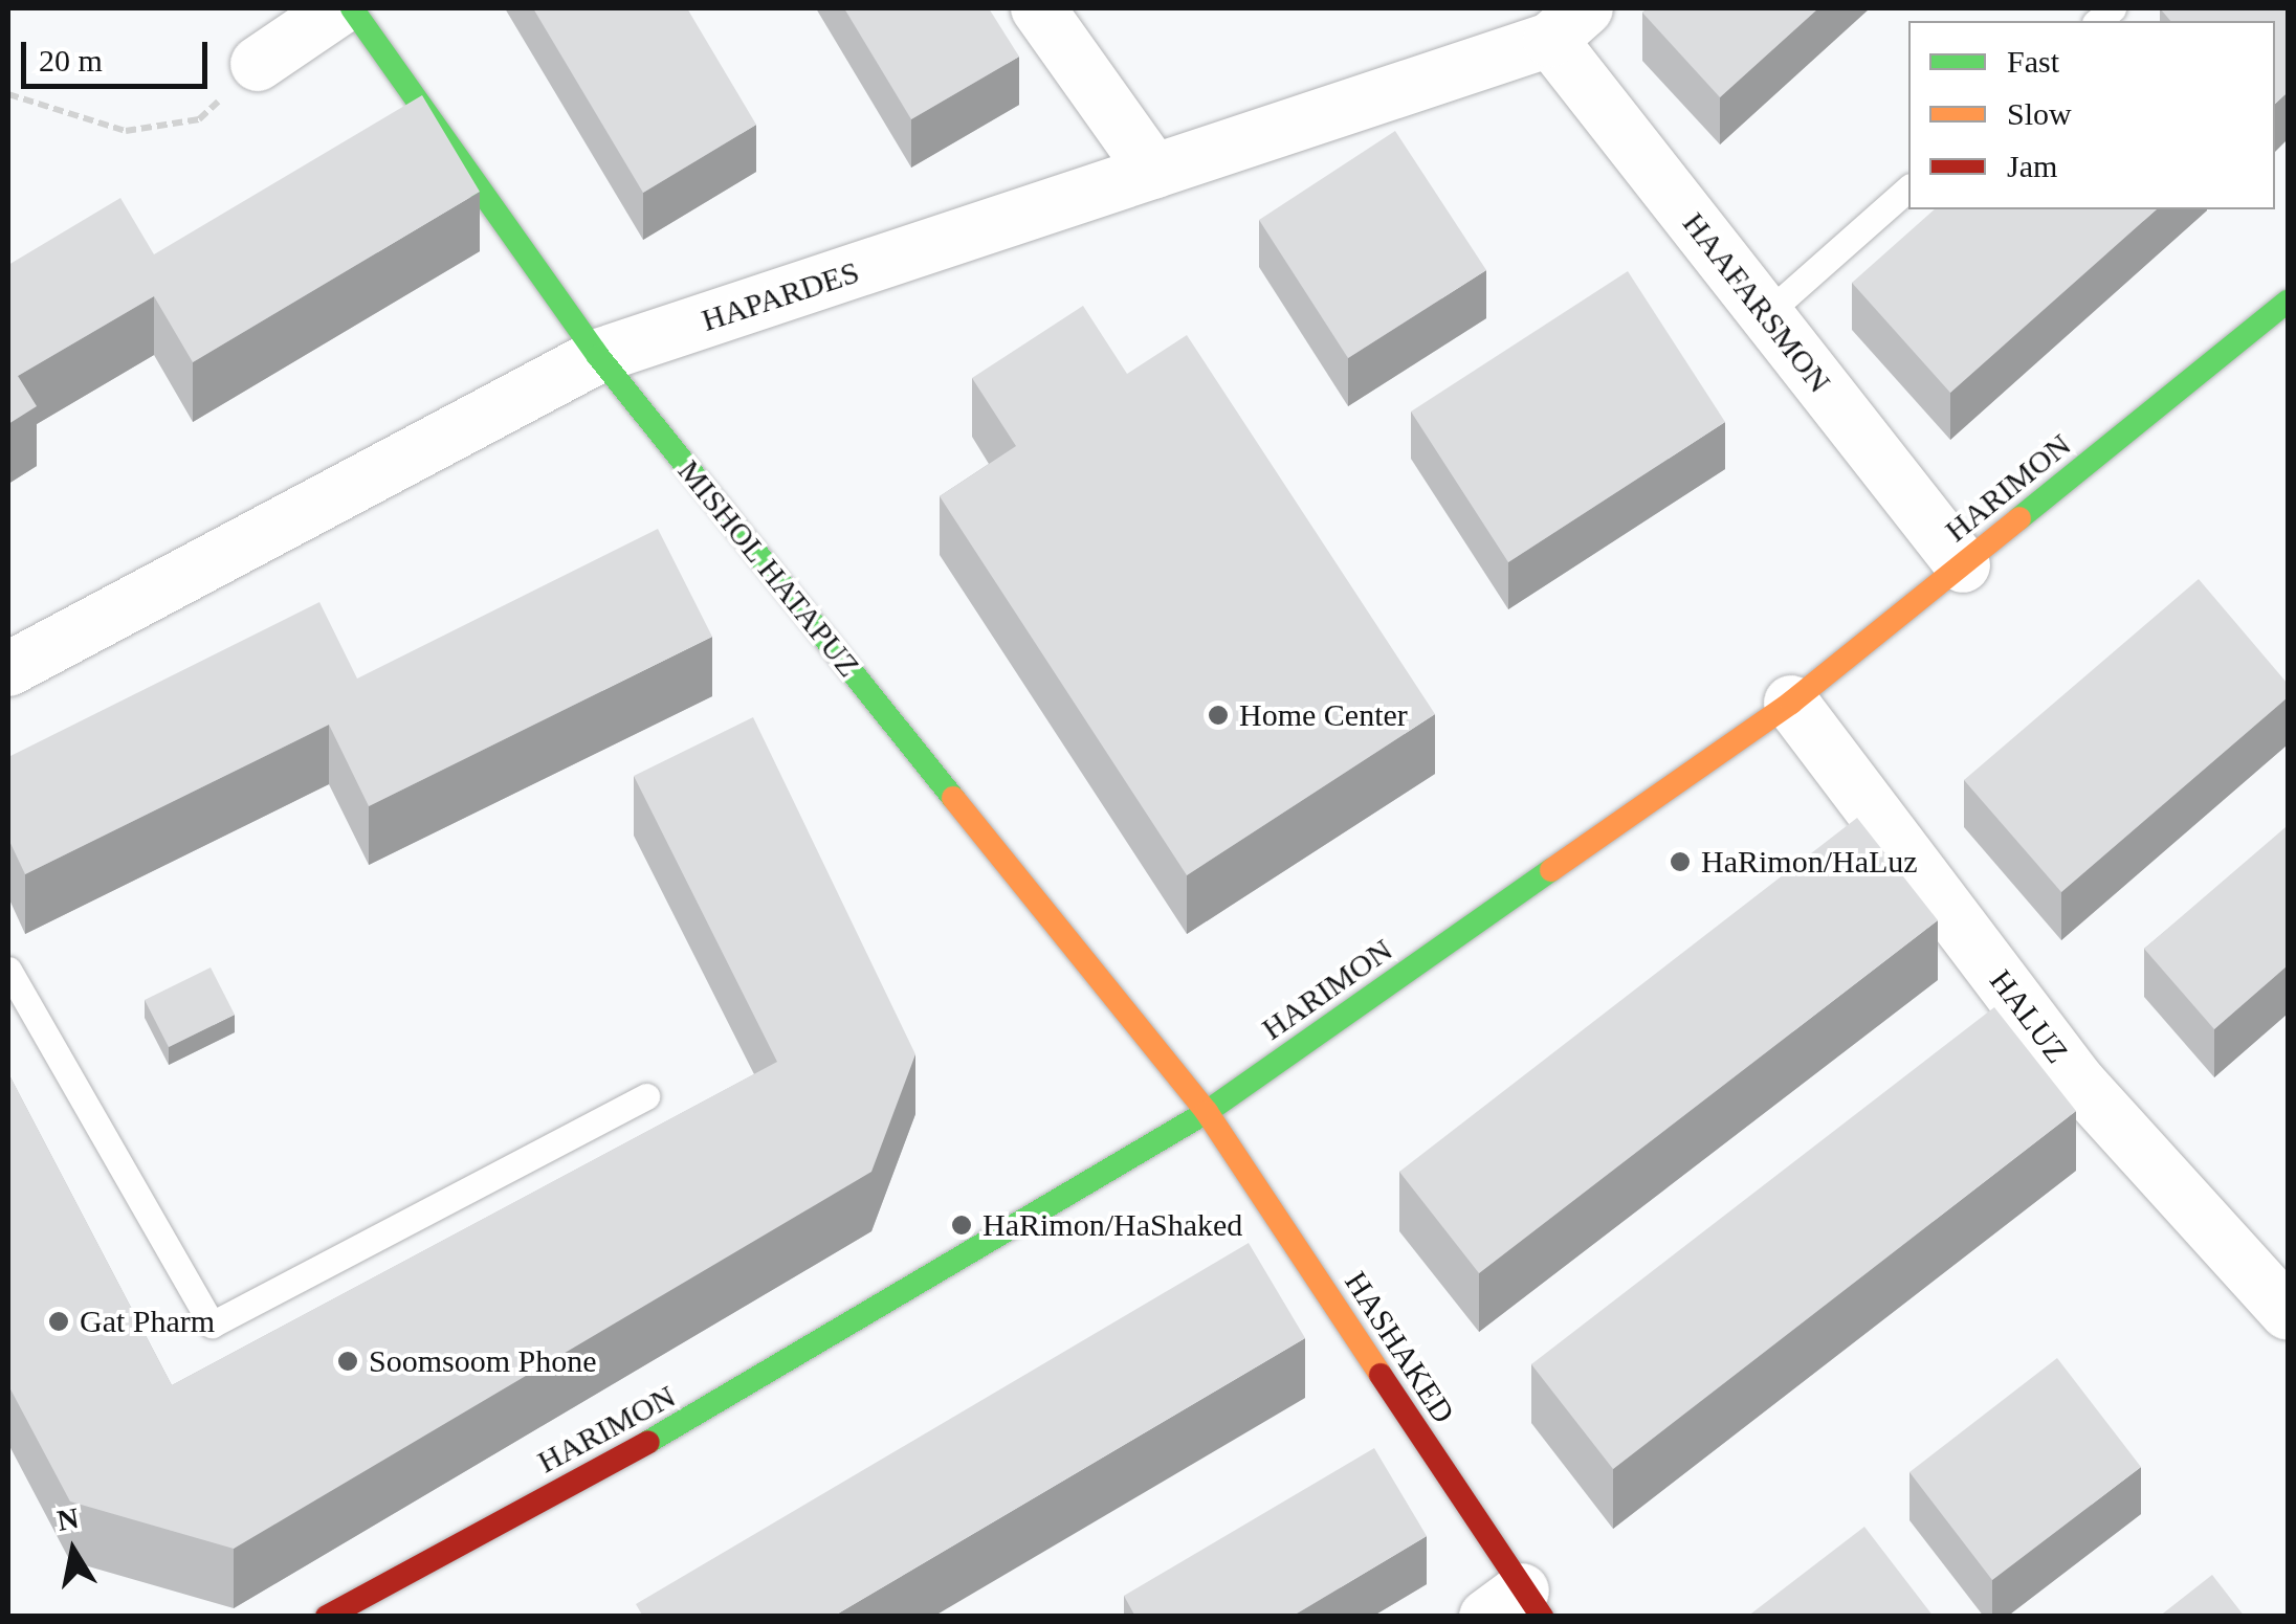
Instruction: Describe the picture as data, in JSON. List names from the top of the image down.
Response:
{
  "streets": {
    "street": [
      "HAPARDES",
      "HAAFARSMON",
      "HARIMON",
      "MISHOL HATAPUZ",
      "HALUZ",
      "HASHAKED"
    ]
  },
  "crossings": [
    ["HAPARDES", "HAAFARSMON"],
    ["HAPARDES", "MISHOL HATAPUZ"],
    ["HAAFARSMON", "HARIMON"],
    ["HARIMON", "MISHOL HATAPUZ"],
    ["HARIMON", "HALUZ"],
    ["HARIMON", "HASHAKED"],
    ["MISHOL HATAPUZ", "HASHAKED"]
  ],
  "places": [
    "Home Center",
    "HaRimon/HaLuz",
    "HaRimon/HaShaked",
    "Gat Pharm",
    "Soomsoom Phone"
  ],
  "legend": ["Fast", "Slow", "Jam"],
  "scale_bar": "20 m",
  "north": "top"
}
